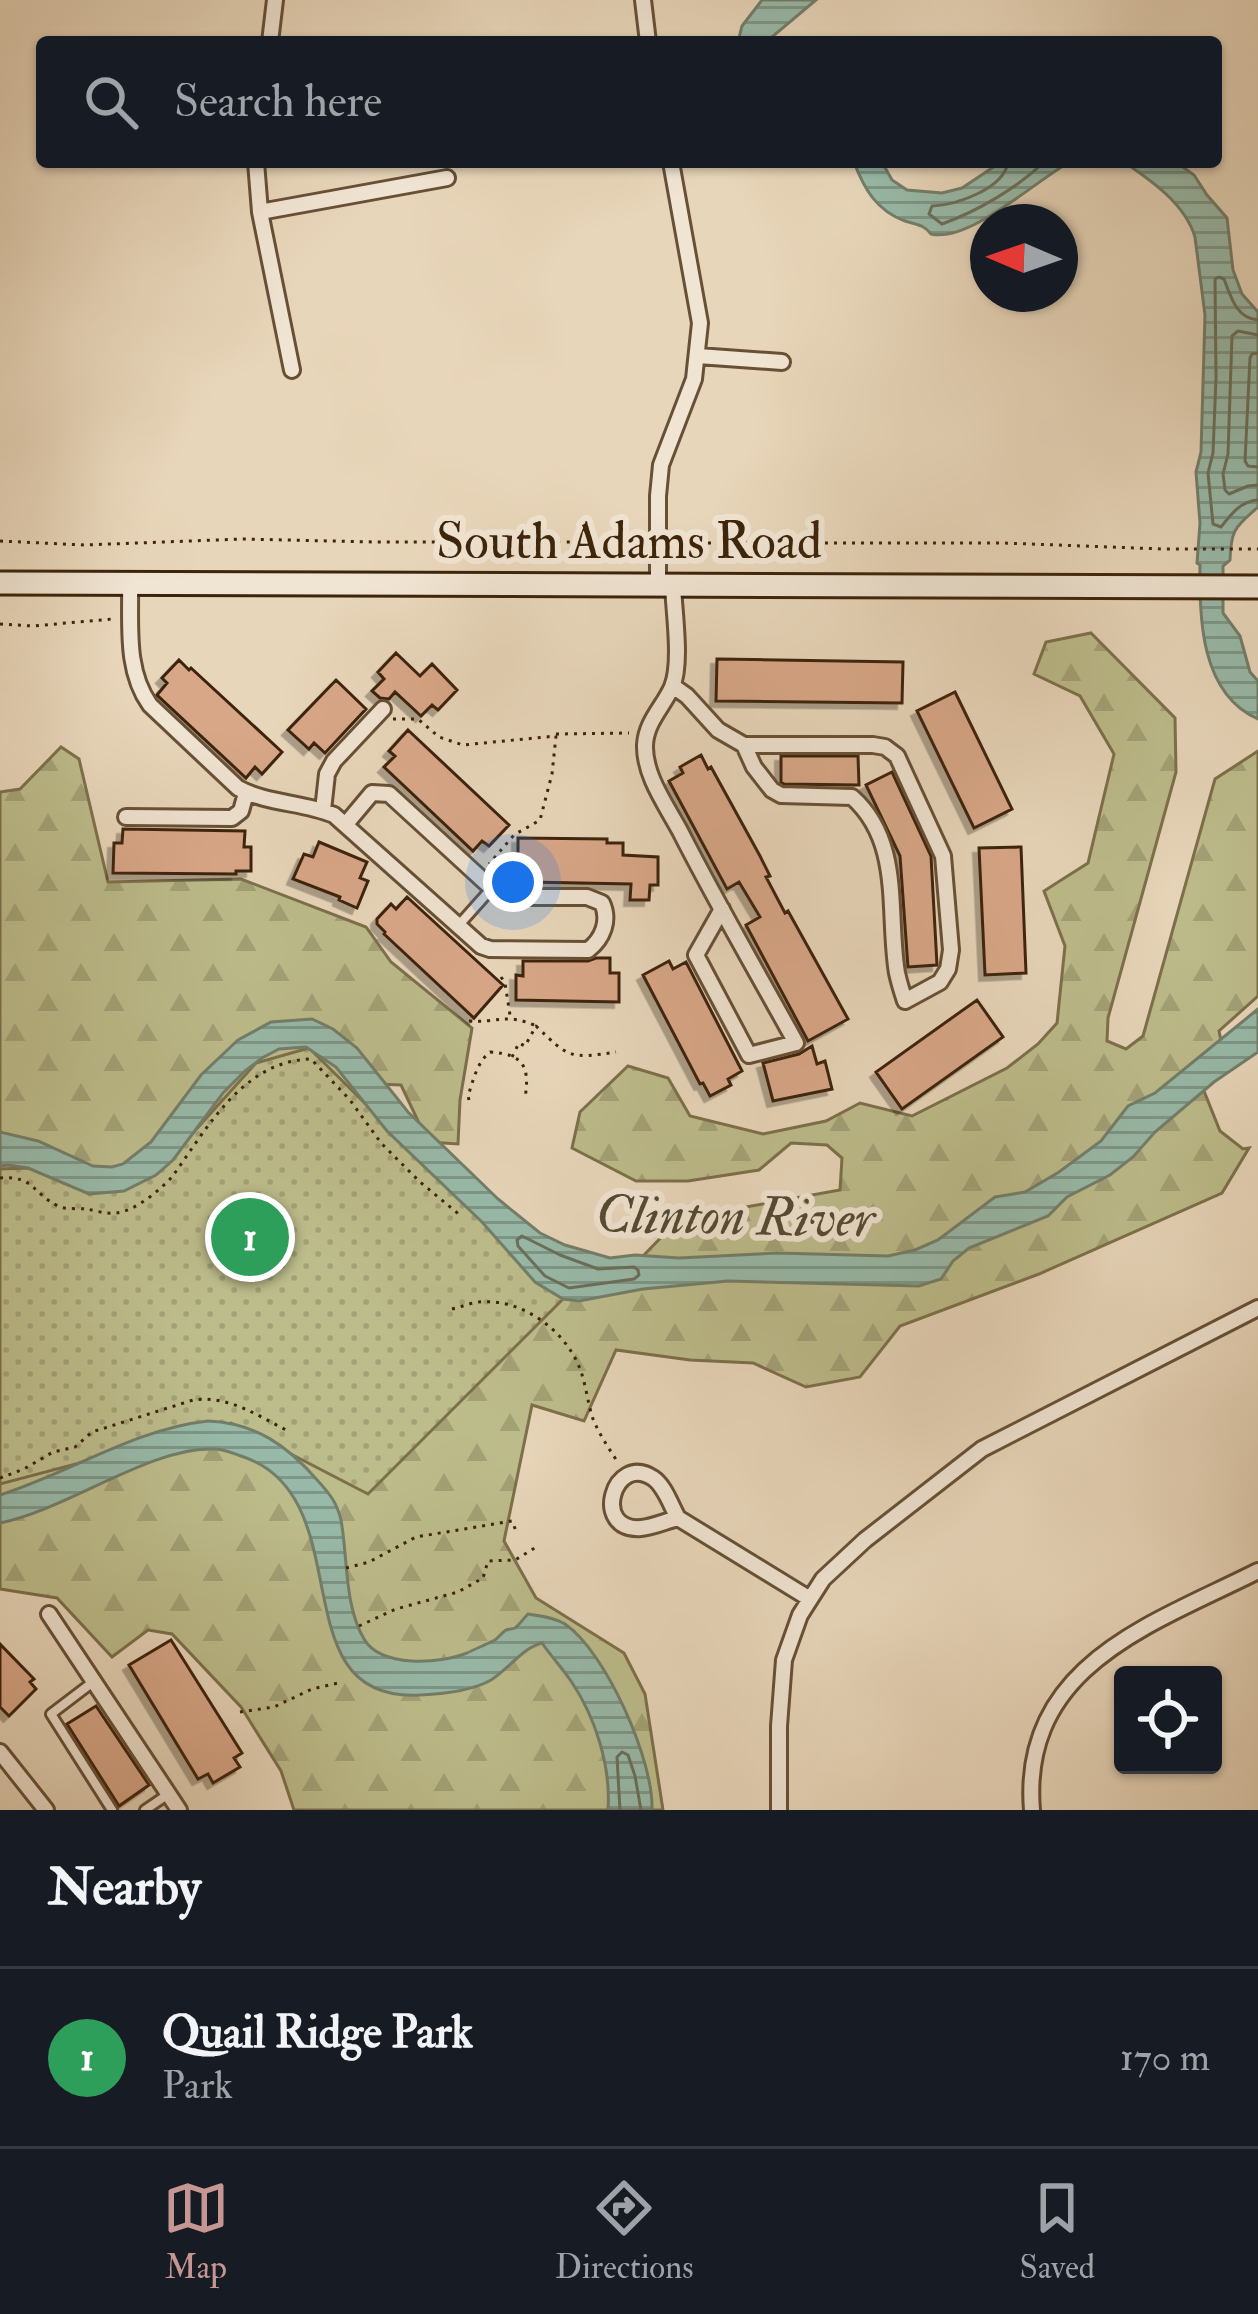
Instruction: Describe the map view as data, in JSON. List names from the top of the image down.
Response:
{
  "streets": {
    "main road": ["South Adams Road"]
  },
  "water": ["Clinton River"],
  "north": "left",
  "page": {
    "search": "Search here",
    "pins": "1",
    "heading": "Nearby",
    "list": [
      {
        "mark": "1",
        "name": "Quail Ridge Park",
        "note": "Park",
        "value": "170 m"
      }
    ],
    "nav": ["Map", "Directions", "Saved"]
  }
}
